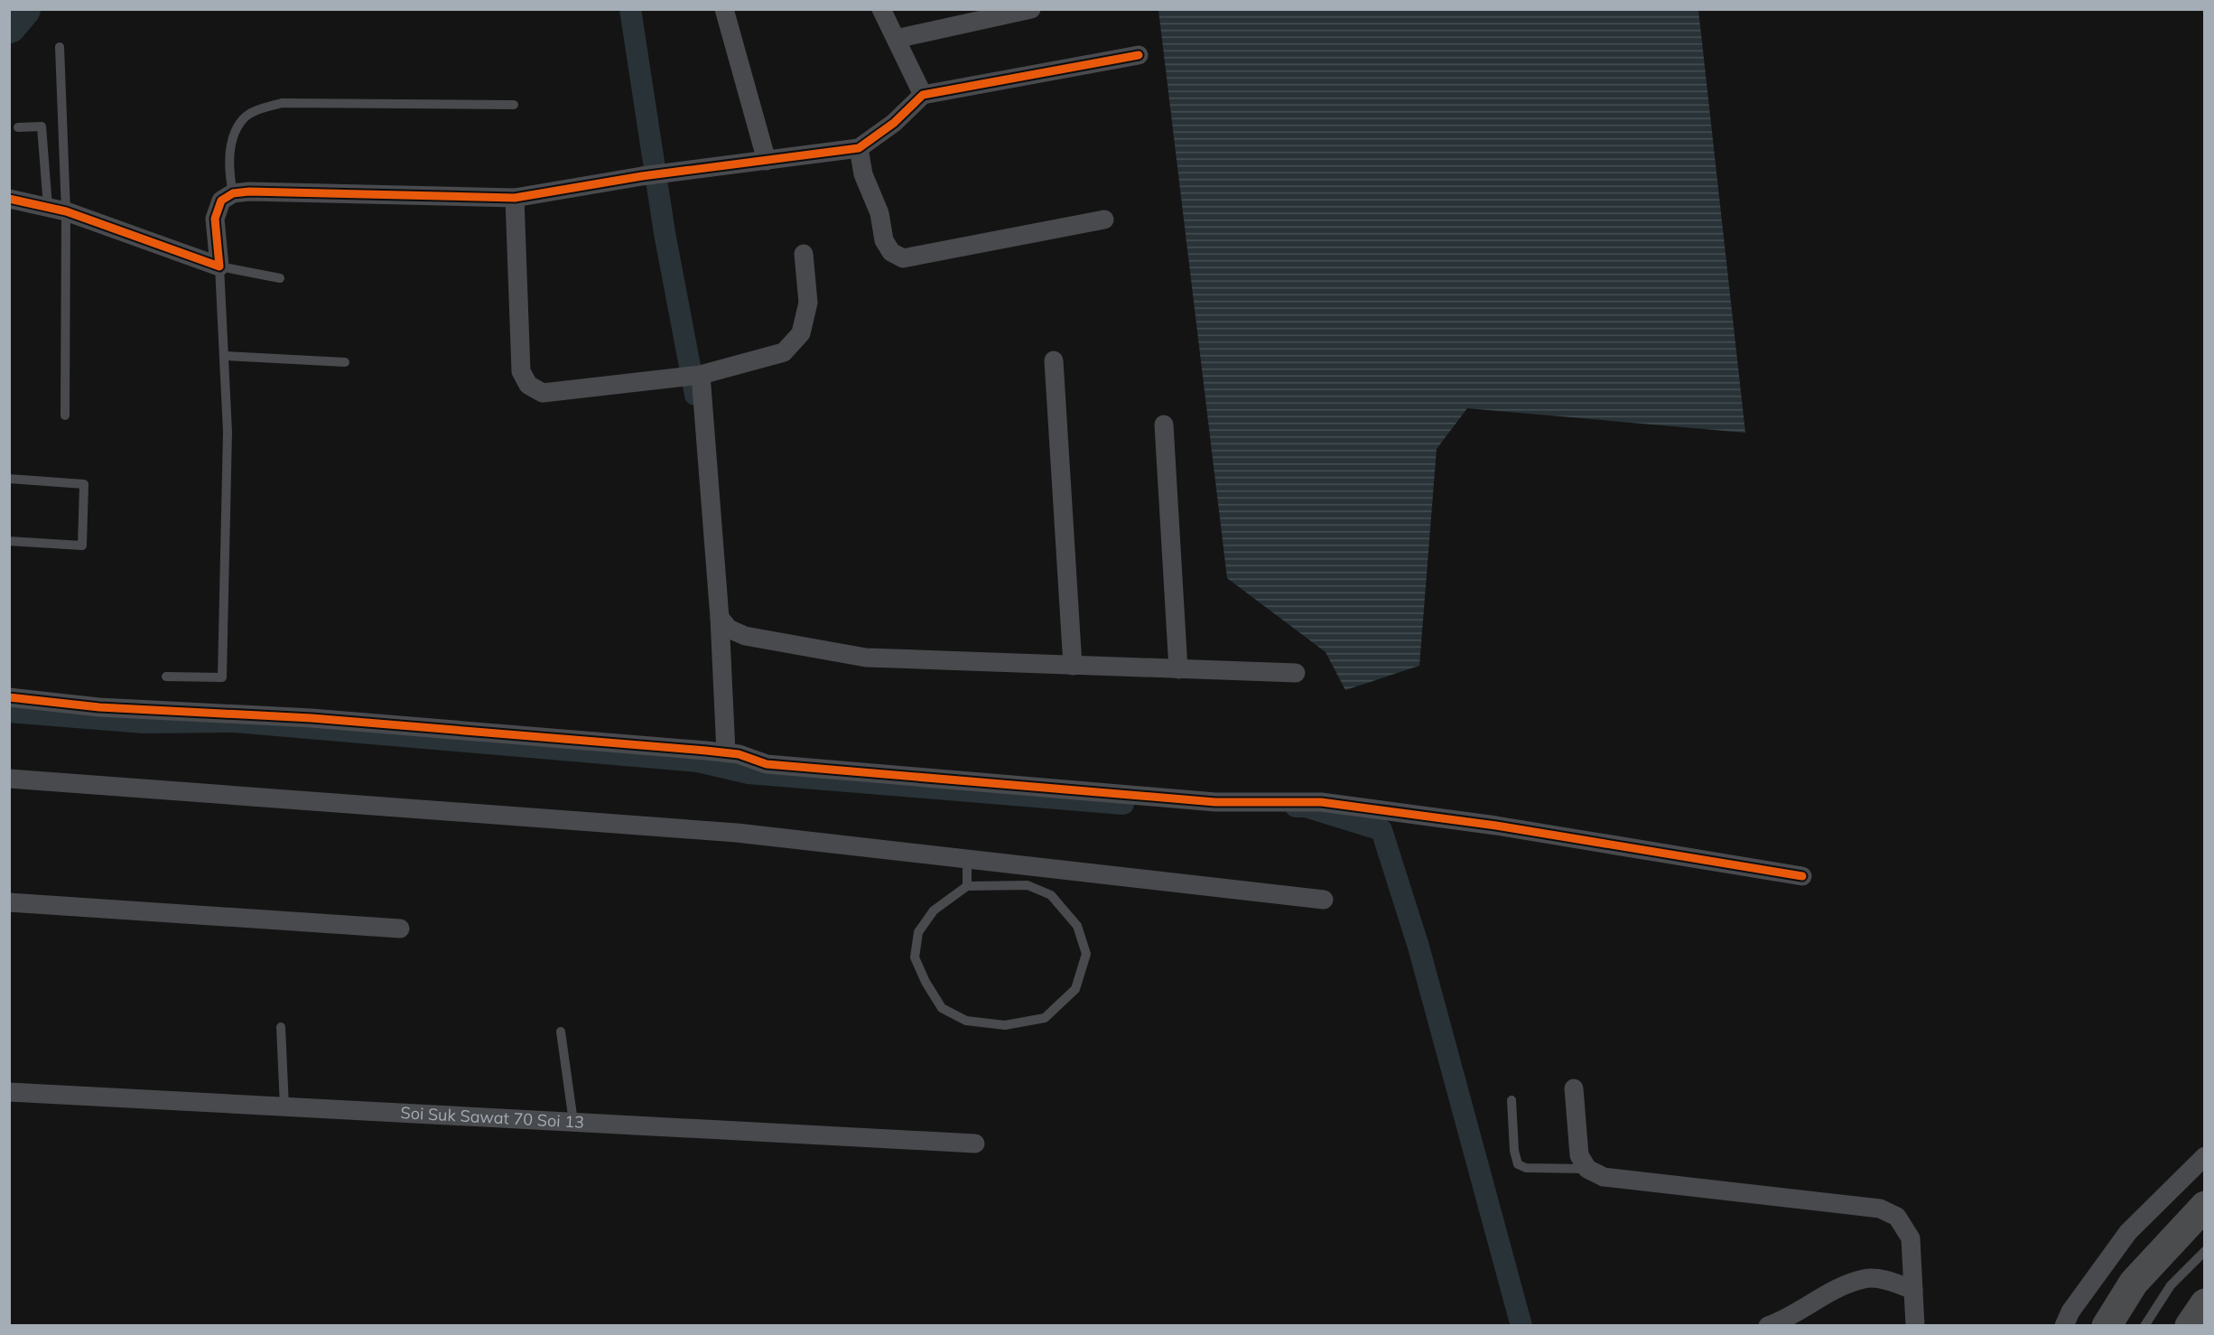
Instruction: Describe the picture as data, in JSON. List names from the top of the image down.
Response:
{
  "streets": {
    "street": ["Soi Suk Sawat 70 Soi 13"]
  }
}
